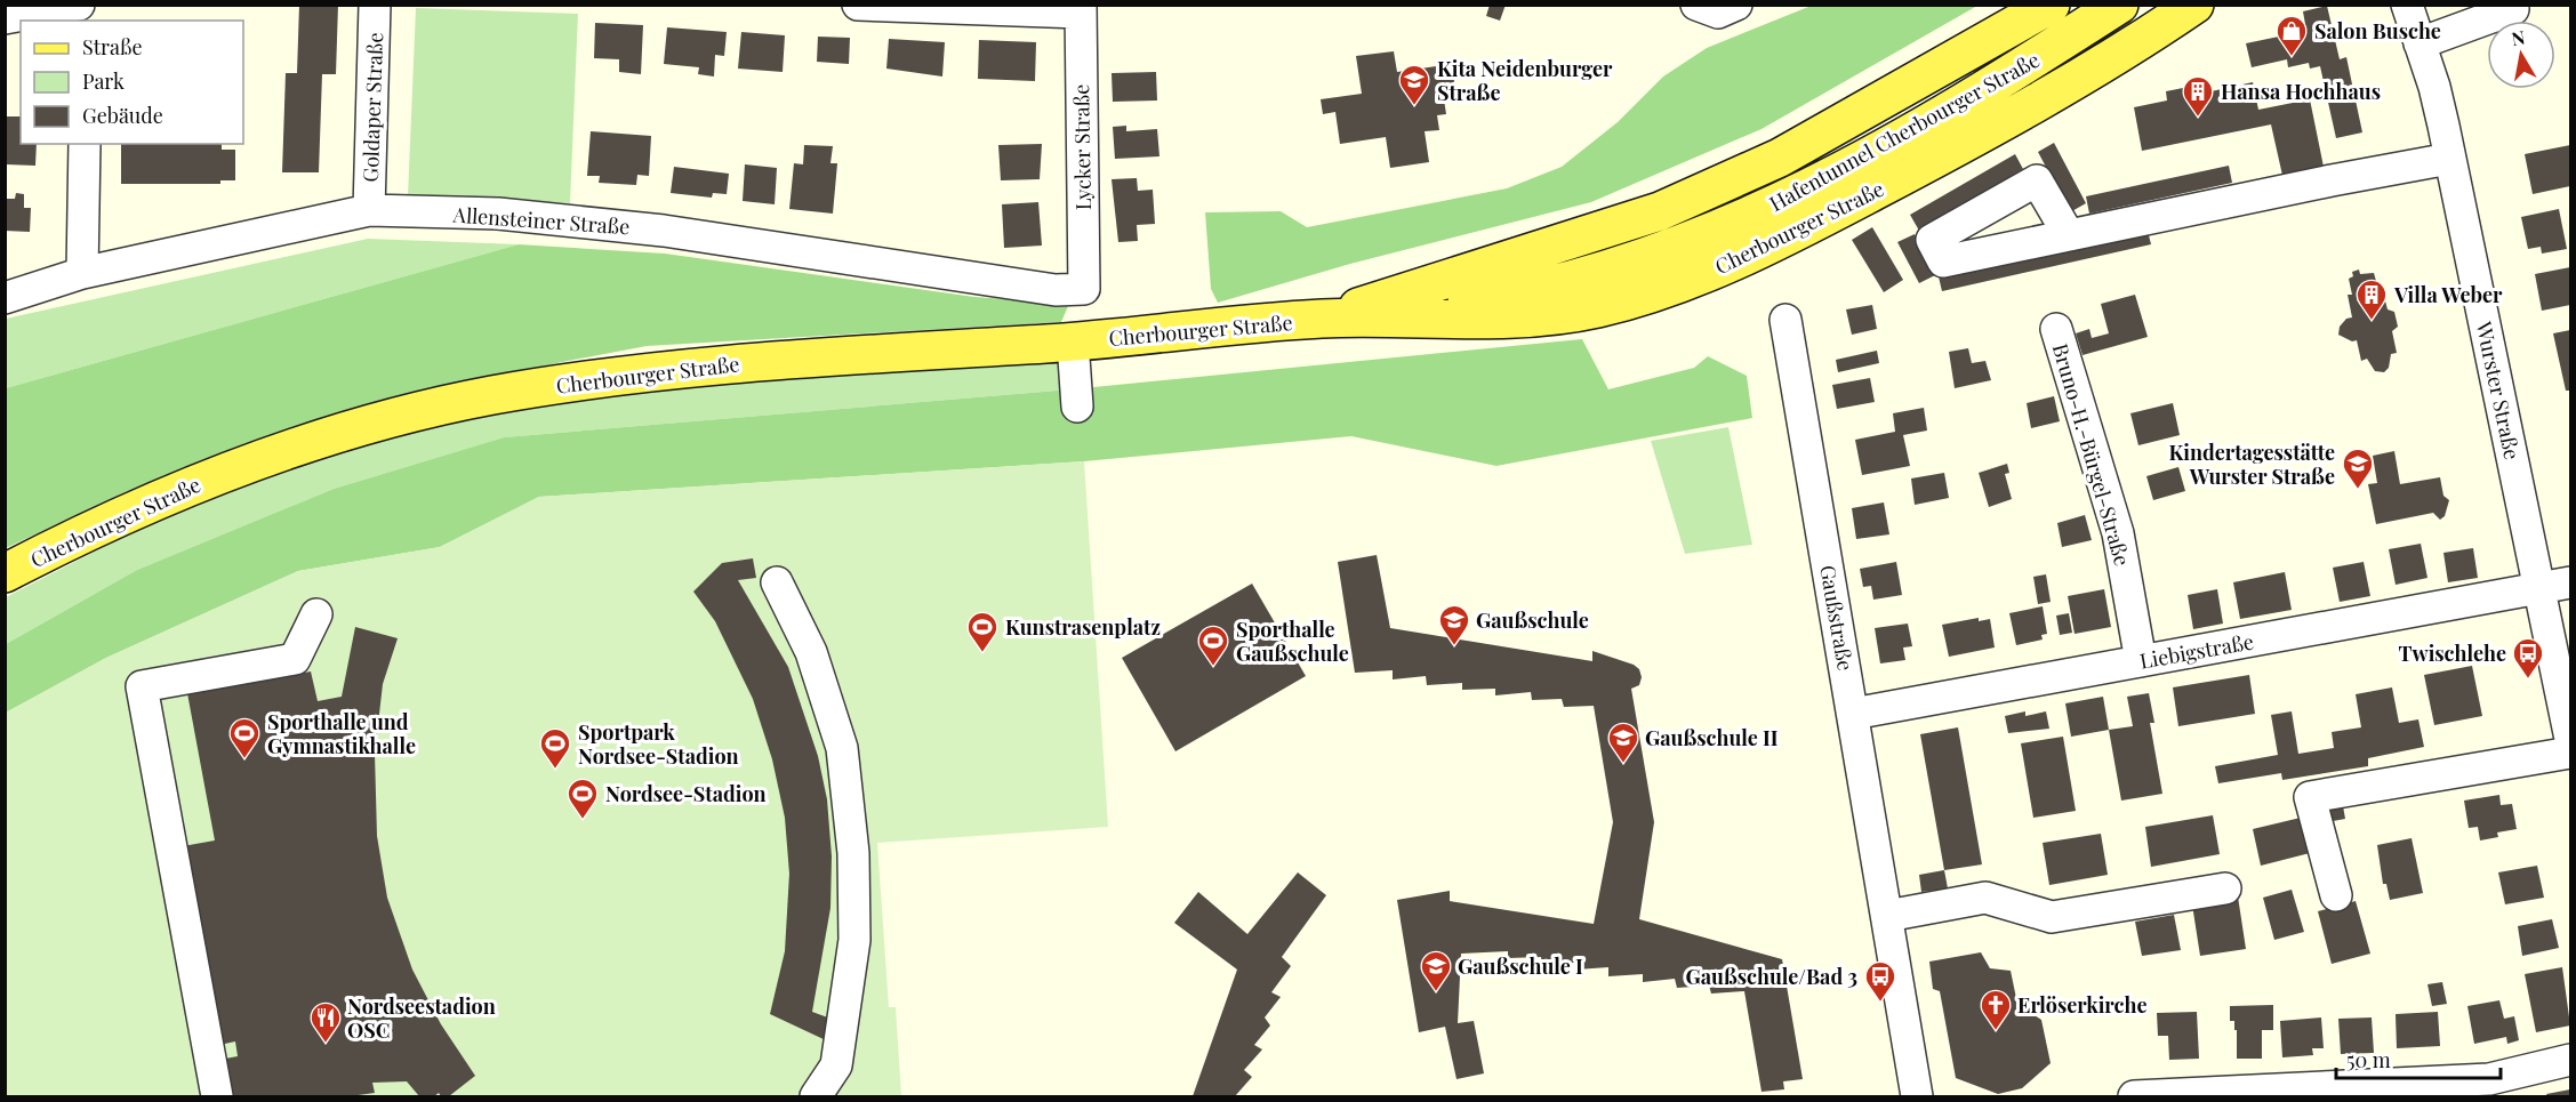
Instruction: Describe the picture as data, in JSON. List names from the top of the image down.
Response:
{
  "streets": {
    "main road": ["Hafentunnel Cherbourger Straße", "Cherbourger Straße"],
    "street": [
      "Goldaper Straße",
      "Lycker Straße",
      "Allensteiner Straße",
      "Wurster Straße",
      "Bruno-H.-Bürgel-Straße",
      "Gaußstraße",
      "Liebigstraße"
    ]
  },
  "crossings": [
    ["Goldaper Straße", "Allensteiner Straße"],
    ["Hafentunnel Cherbourger Straße", "Cherbourger Straße"],
    ["Lycker Straße", "Allensteiner Straße"],
    ["Wurster Straße", "Liebigstraße"],
    ["Bruno-H.-Bürgel-Straße", "Liebigstraße"],
    ["Gaußstraße", "Liebigstraße"]
  ],
  "places": {
    "shop": ["Salon Busche"],
    "school or university": [
      "Kita Neidenburger Straße",
      "Kindertagesstätte Wurster Straße",
      "Gaußschule",
      "Gaußschule II",
      "Gaußschule I"
    ],
    "building": ["Hansa Hochhaus", "Villa Weber"],
    "sports": [
      "Kunstrasenplatz",
      "Sporthalle Gaußschule",
      "Sporthalle und Gymnastikhalle",
      "Sportpark Nordsee-Stadion",
      "Nordsee-Stadion"
    ],
    "bus stop": ["Twischlehe", "Gaußschule/Bad 3"],
    "church": ["Erlöserkirche"],
    "restaurant": ["Nordseestadion OSC"]
  },
  "legend": ["Straße", "Park", "Gebäude"],
  "scale_bar": "50 m",
  "north": "top"
}
